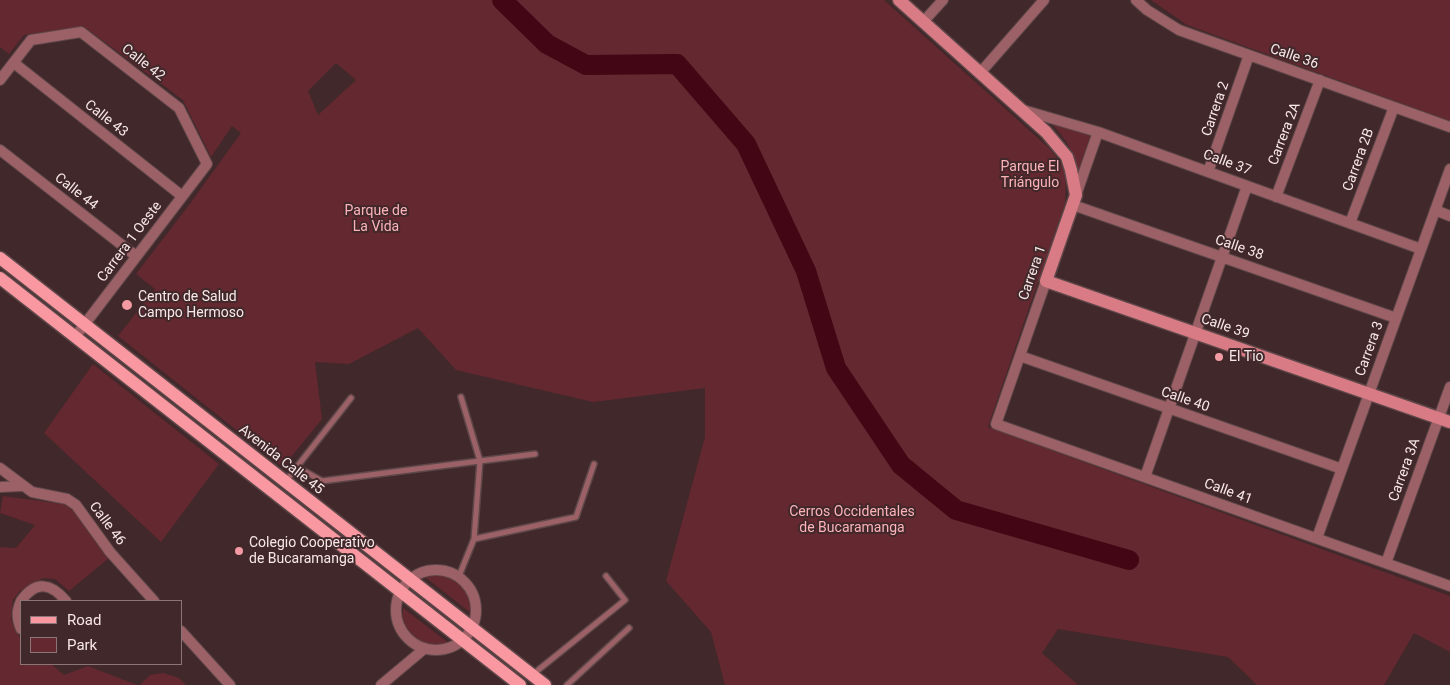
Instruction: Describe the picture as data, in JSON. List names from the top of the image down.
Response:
{
  "streets": {
    "main road": ["Avenida Calle 45"],
    "street": [
      "Calle 36",
      "Calle 42",
      "Carrera 2",
      "Calle 43",
      "Carrera 2A",
      "Carrera 2B",
      "Calle 37",
      "Calle 44",
      "Carrera 1 Oeste",
      "Calle 38",
      "Carrera 1",
      "Calle 39",
      "Carrera 3",
      "Calle 40",
      "Carrera 3A",
      "Calle 41",
      "Calle 46"
    ]
  },
  "crossings": [
    ["Calle 36", "Carrera 2"],
    ["Calle 36", "Carrera 2A"],
    ["Calle 36", "Carrera 2B"],
    ["Calle 42", "Calle 43"],
    ["Calle 42", "Carrera 1 Oeste"],
    ["Carrera 2", "Calle 37"],
    ["Calle 43", "Carrera 1 Oeste"],
    ["Carrera 2A", "Calle 37"],
    ["Carrera 2B", "Calle 37"],
    ["Calle 37", "Calle 38"],
    ["Calle 37", "Carrera 1"],
    ["Calle 37", "Carrera 3"],
    ["Calle 44", "Carrera 1 Oeste"],
    ["Carrera 1 Oeste", "Avenida Calle 45"],
    ["Calle 38", "Carrera 1"],
    ["Calle 38", "Carrera 3"],
    ["Carrera 1", "Calle 39"],
    ["Carrera 1", "Calle 40"],
    ["Carrera 1", "Calle 41"],
    ["Calle 39", "Carrera 3"],
    ["Calle 39", "Carrera 3A"],
    ["Carrera 3", "Calle 40"],
    ["Carrera 3", "Calle 41"],
    ["Carrera 3A", "Calle 41"]
  ],
  "parks": ["Parque El Triángulo", "Parque de La Vida", "Cerros Occidentales de Bucaramanga"],
  "places": ["Centro de Salud Campo Hermoso", "El Tio", "Colegio Cooperativo de Bucaramanga"],
  "legend": ["Road", "Park"]
}
